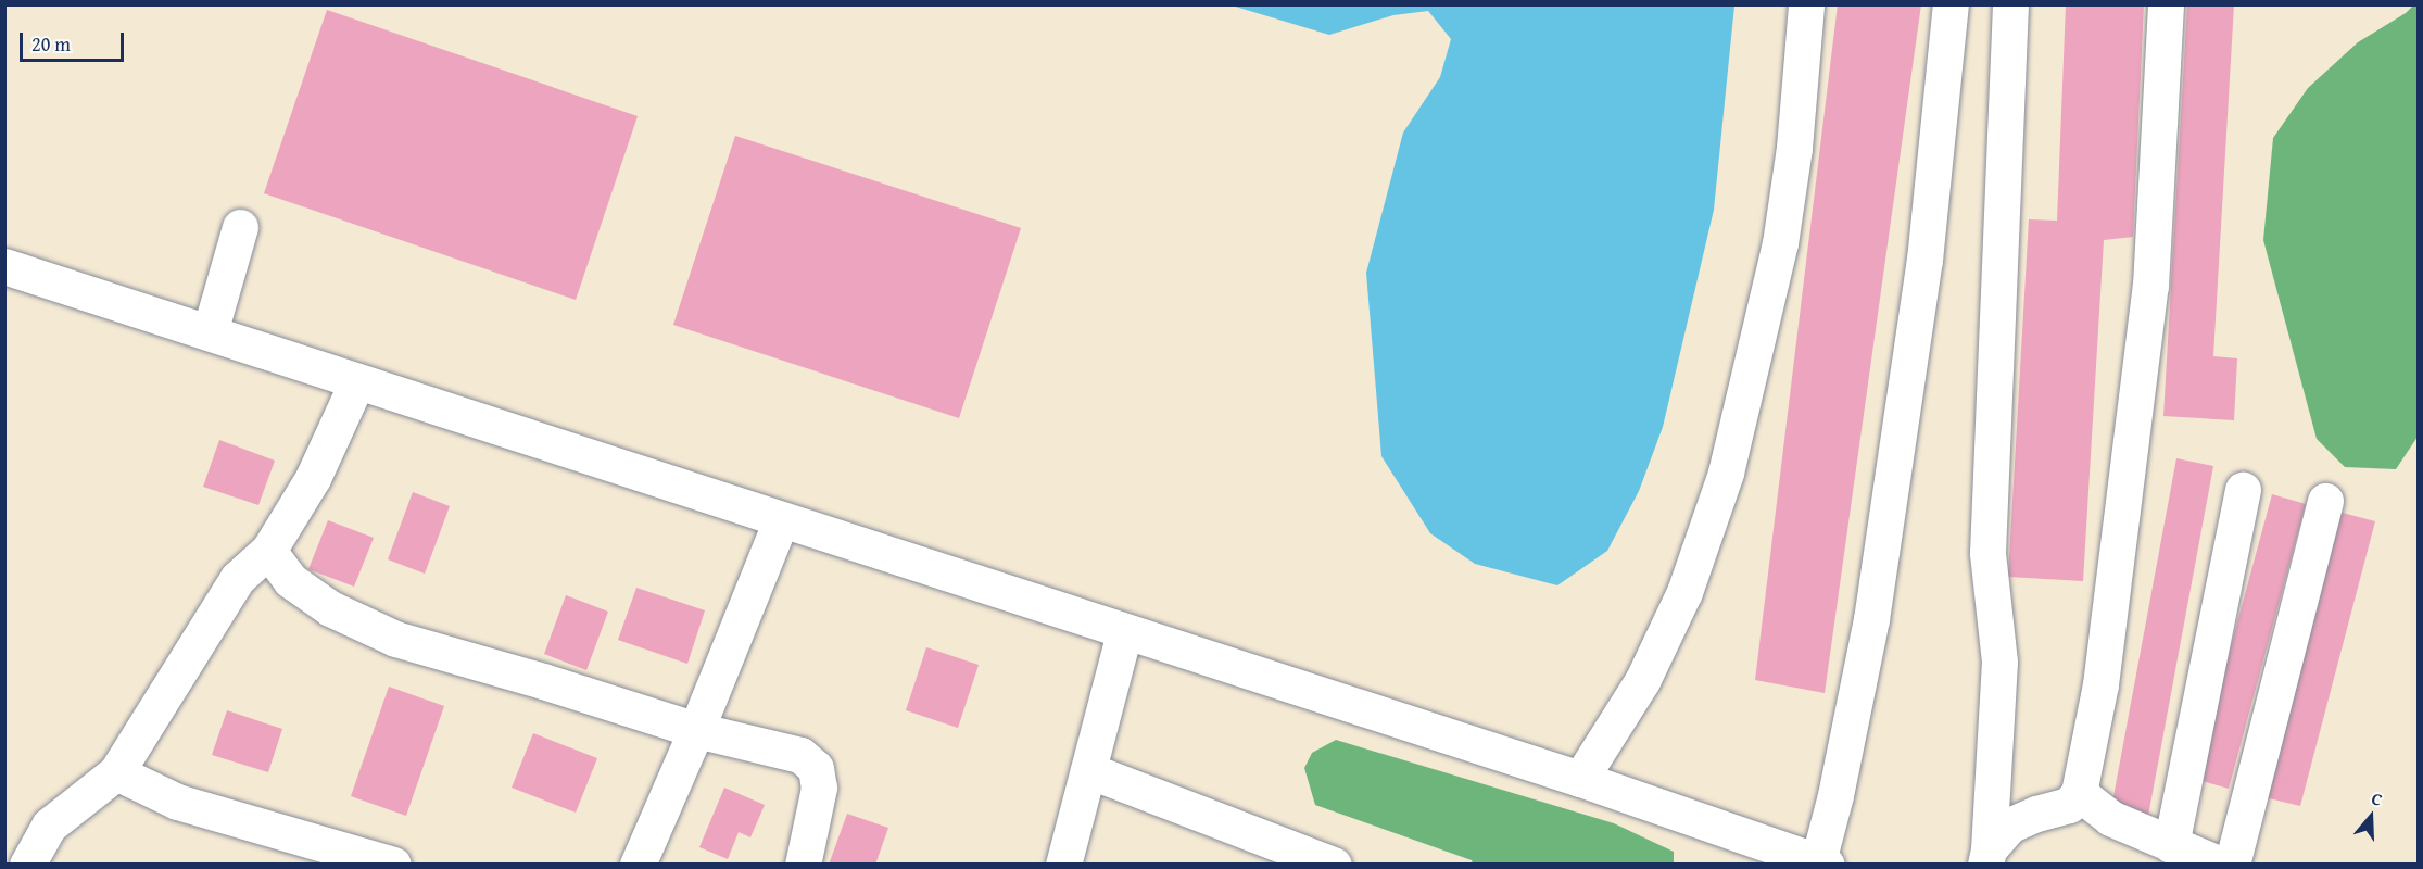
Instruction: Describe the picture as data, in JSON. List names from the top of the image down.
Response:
{
  "scale_bar": "20 m",
  "north": "top"
}
